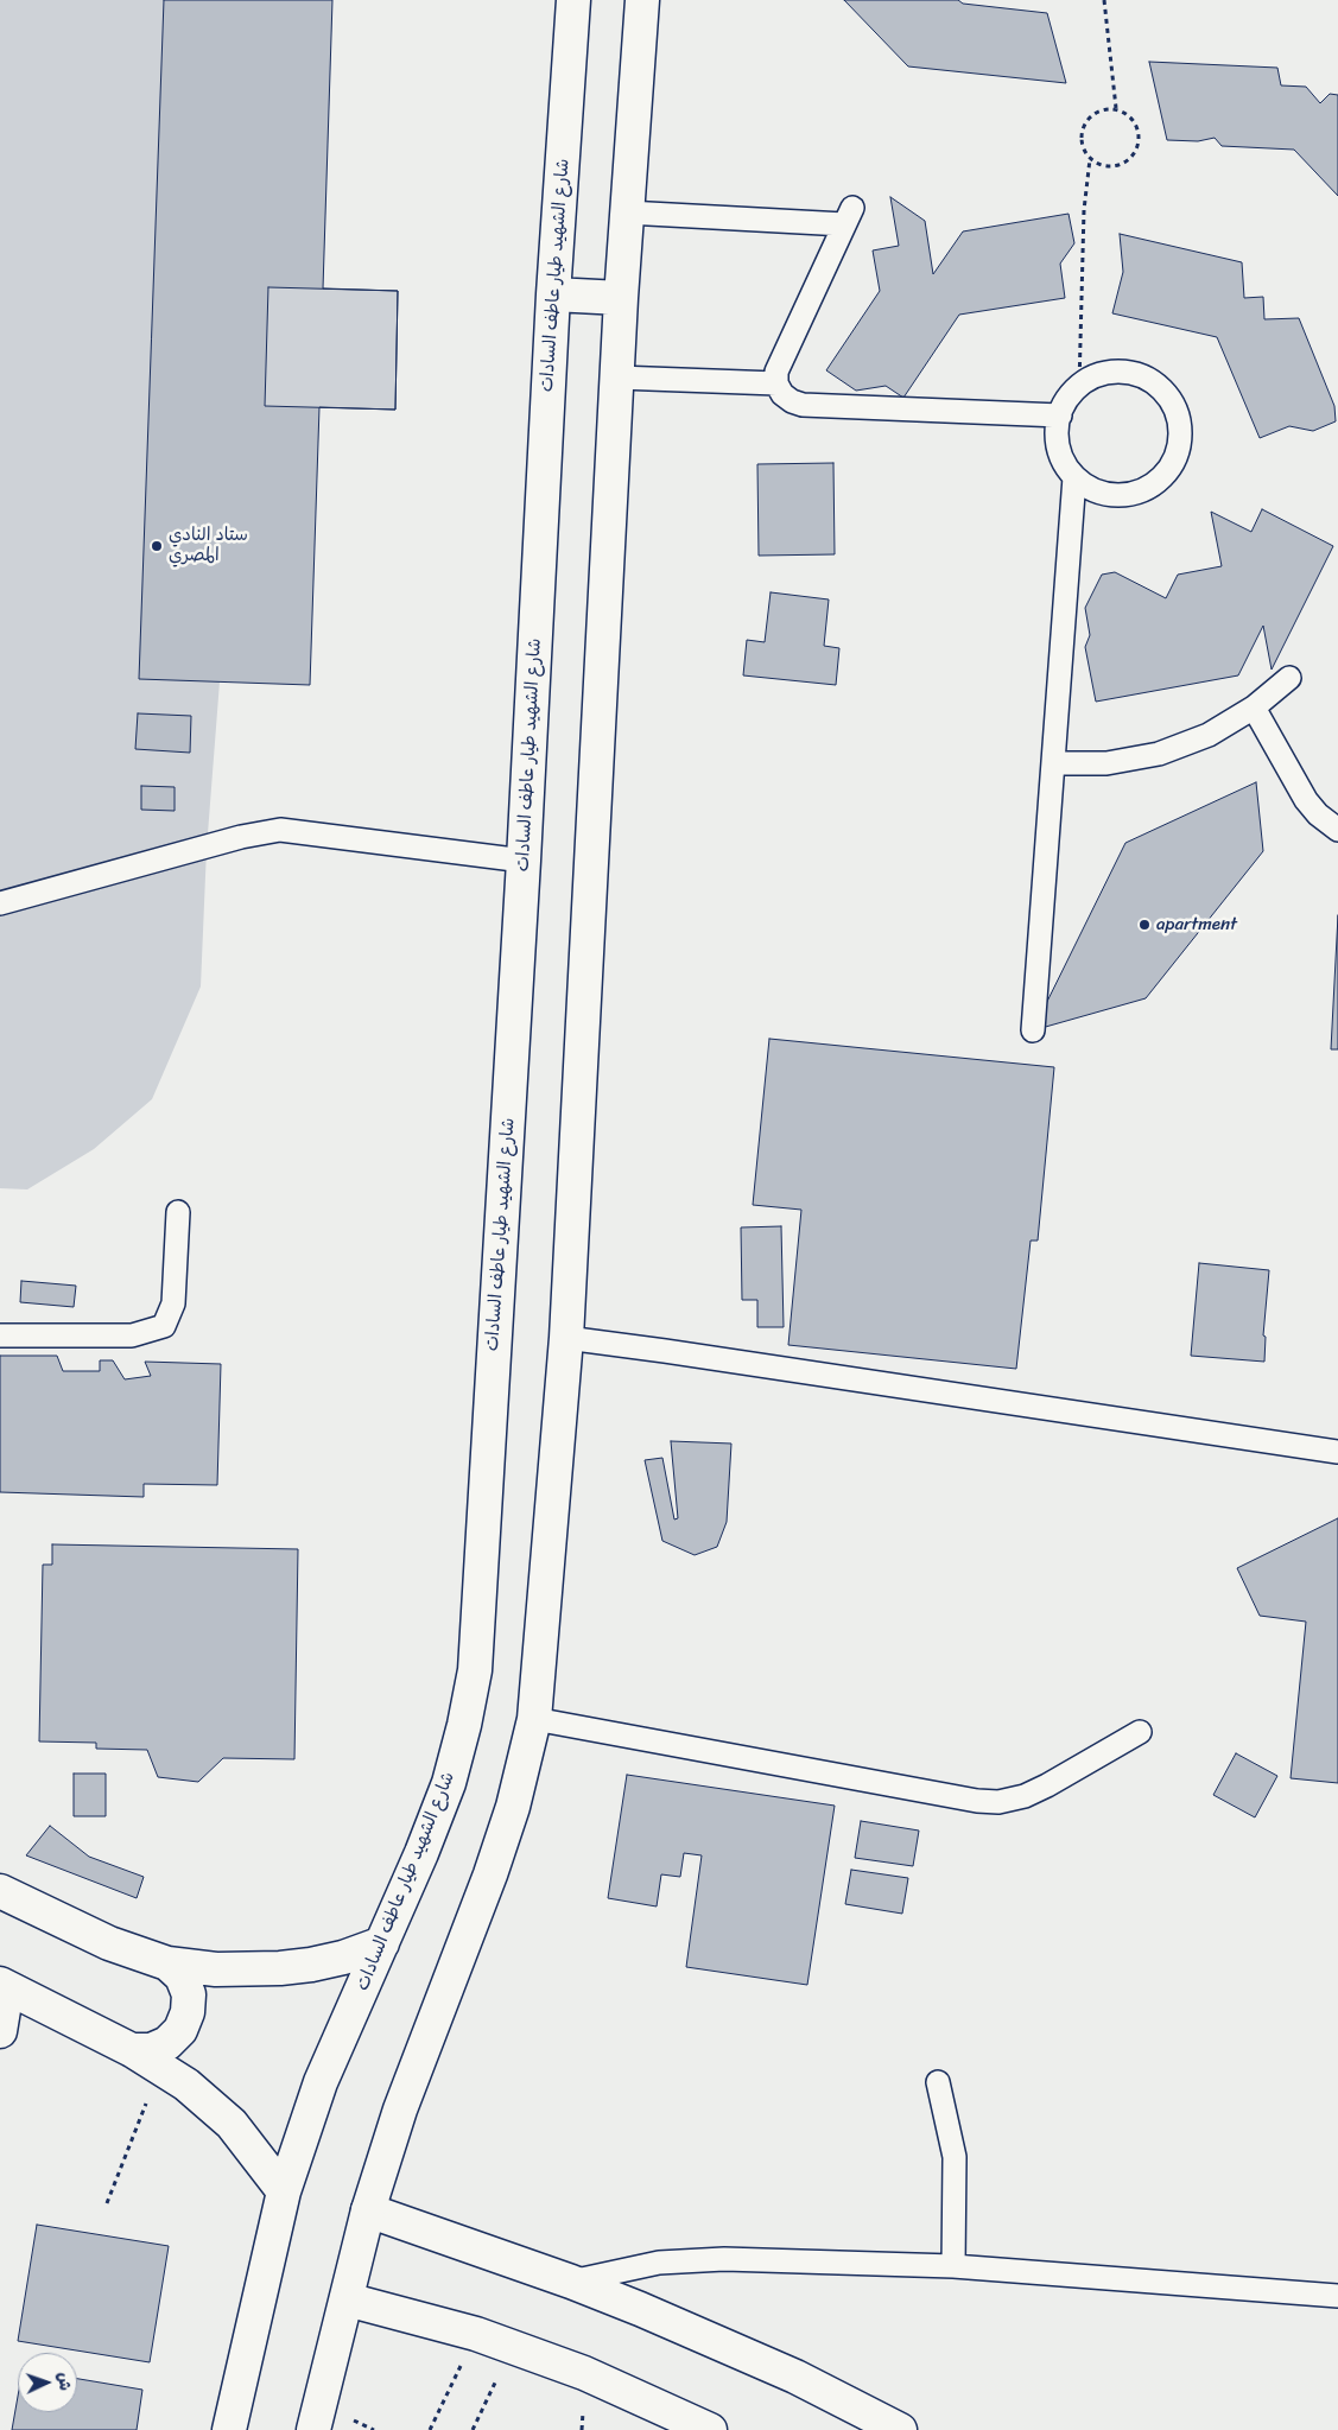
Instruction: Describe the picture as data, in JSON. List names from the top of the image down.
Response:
{
  "streets": {
    "street": ["شارع الشهيد طيار عاطف السادات"]
  },
  "places": ["ستاد النادي المصري", "apartment"],
  "north": "right"
}
